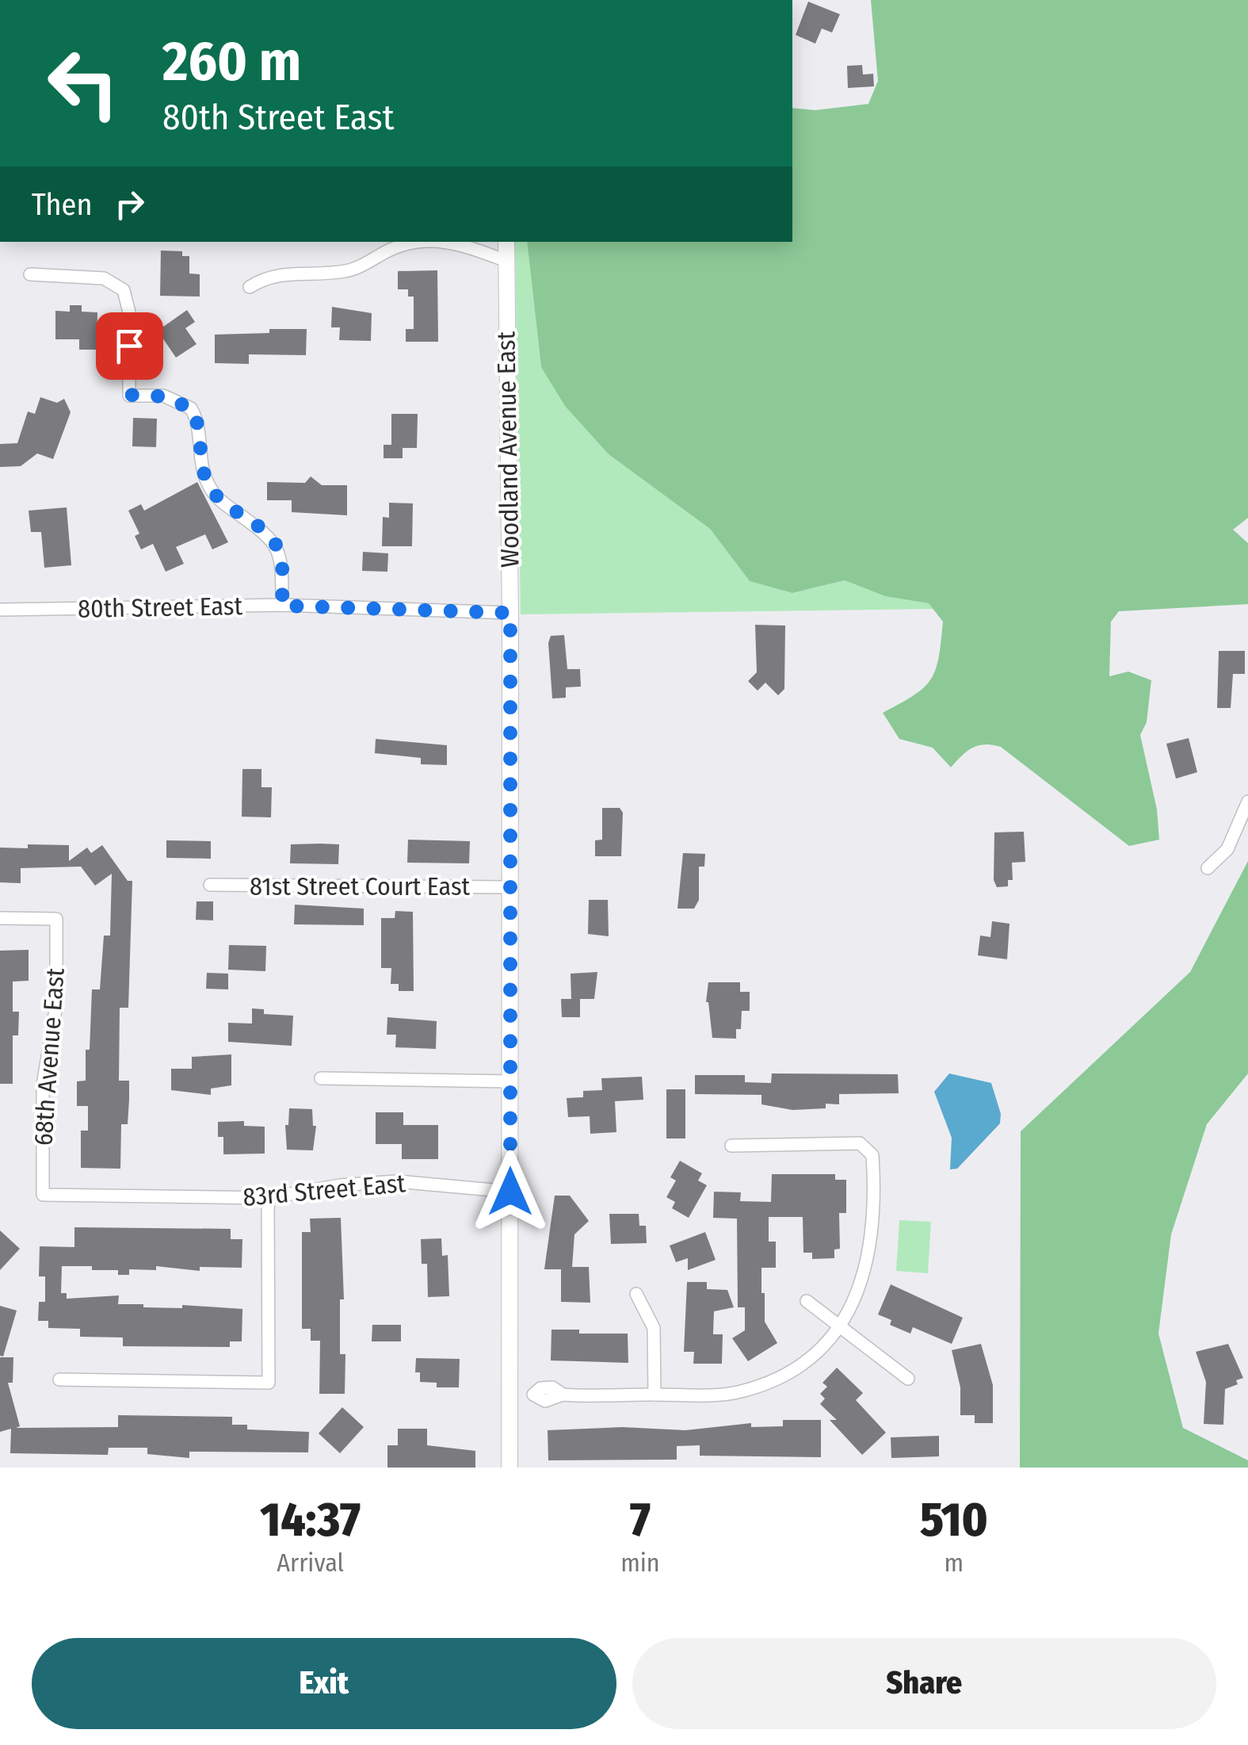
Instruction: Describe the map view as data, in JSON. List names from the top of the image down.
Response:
{
  "streets": {
    "street": [
      "Woodland Avenue East",
      "80th Street East",
      "81st Street Court East",
      "68th Avenue East",
      "83rd Street East"
    ]
  },
  "crossings": [
    ["Woodland Avenue East", "80th Street East"],
    ["Woodland Avenue East", "81st Street Court East"],
    ["Woodland Avenue East", "83rd Street East"],
    ["68th Avenue East", "83rd Street East"]
  ],
  "page": {
    "turn": ["260 m", "80th Street East"],
    "then": "Then",
    "eta": [
      "14:37",
      "Arrival",
      "7",
      "min",
      "510",
      "m"
    ],
    "buttons": ["Exit", "Share"]
  }
}
